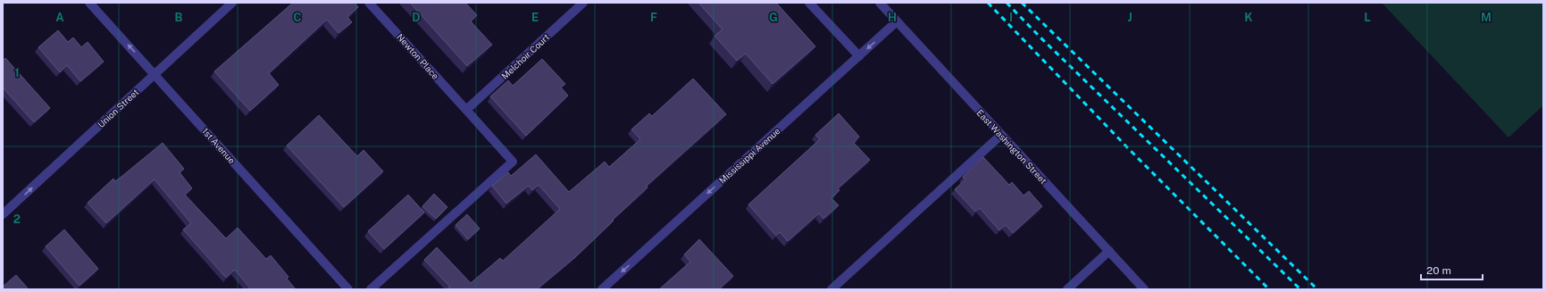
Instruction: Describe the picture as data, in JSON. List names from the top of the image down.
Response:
{
  "streets": {
    "street": [
      "Newton Place",
      "Melchoir Court",
      "Union Street",
      "1st Avenue",
      "East Washington Street",
      "Mississippi Avenue"
    ]
  },
  "crossings": [
    ["Newton Place", "Melchoir Court"],
    ["Union Street", "1st Avenue"],
    ["East Washington Street", "Mississippi Avenue"]
  ],
  "one_way": ["Union Street", "Mississippi Avenue"],
  "scale_bar": "20 m",
  "grid": {
    "columns": [
      "A",
      "B",
      "C",
      "D",
      "E",
      "F",
      "G",
      "H",
      "I",
      "J",
      "K",
      "L",
      "M"
    ],
    "rows": ["1", "2"]
  }
}
